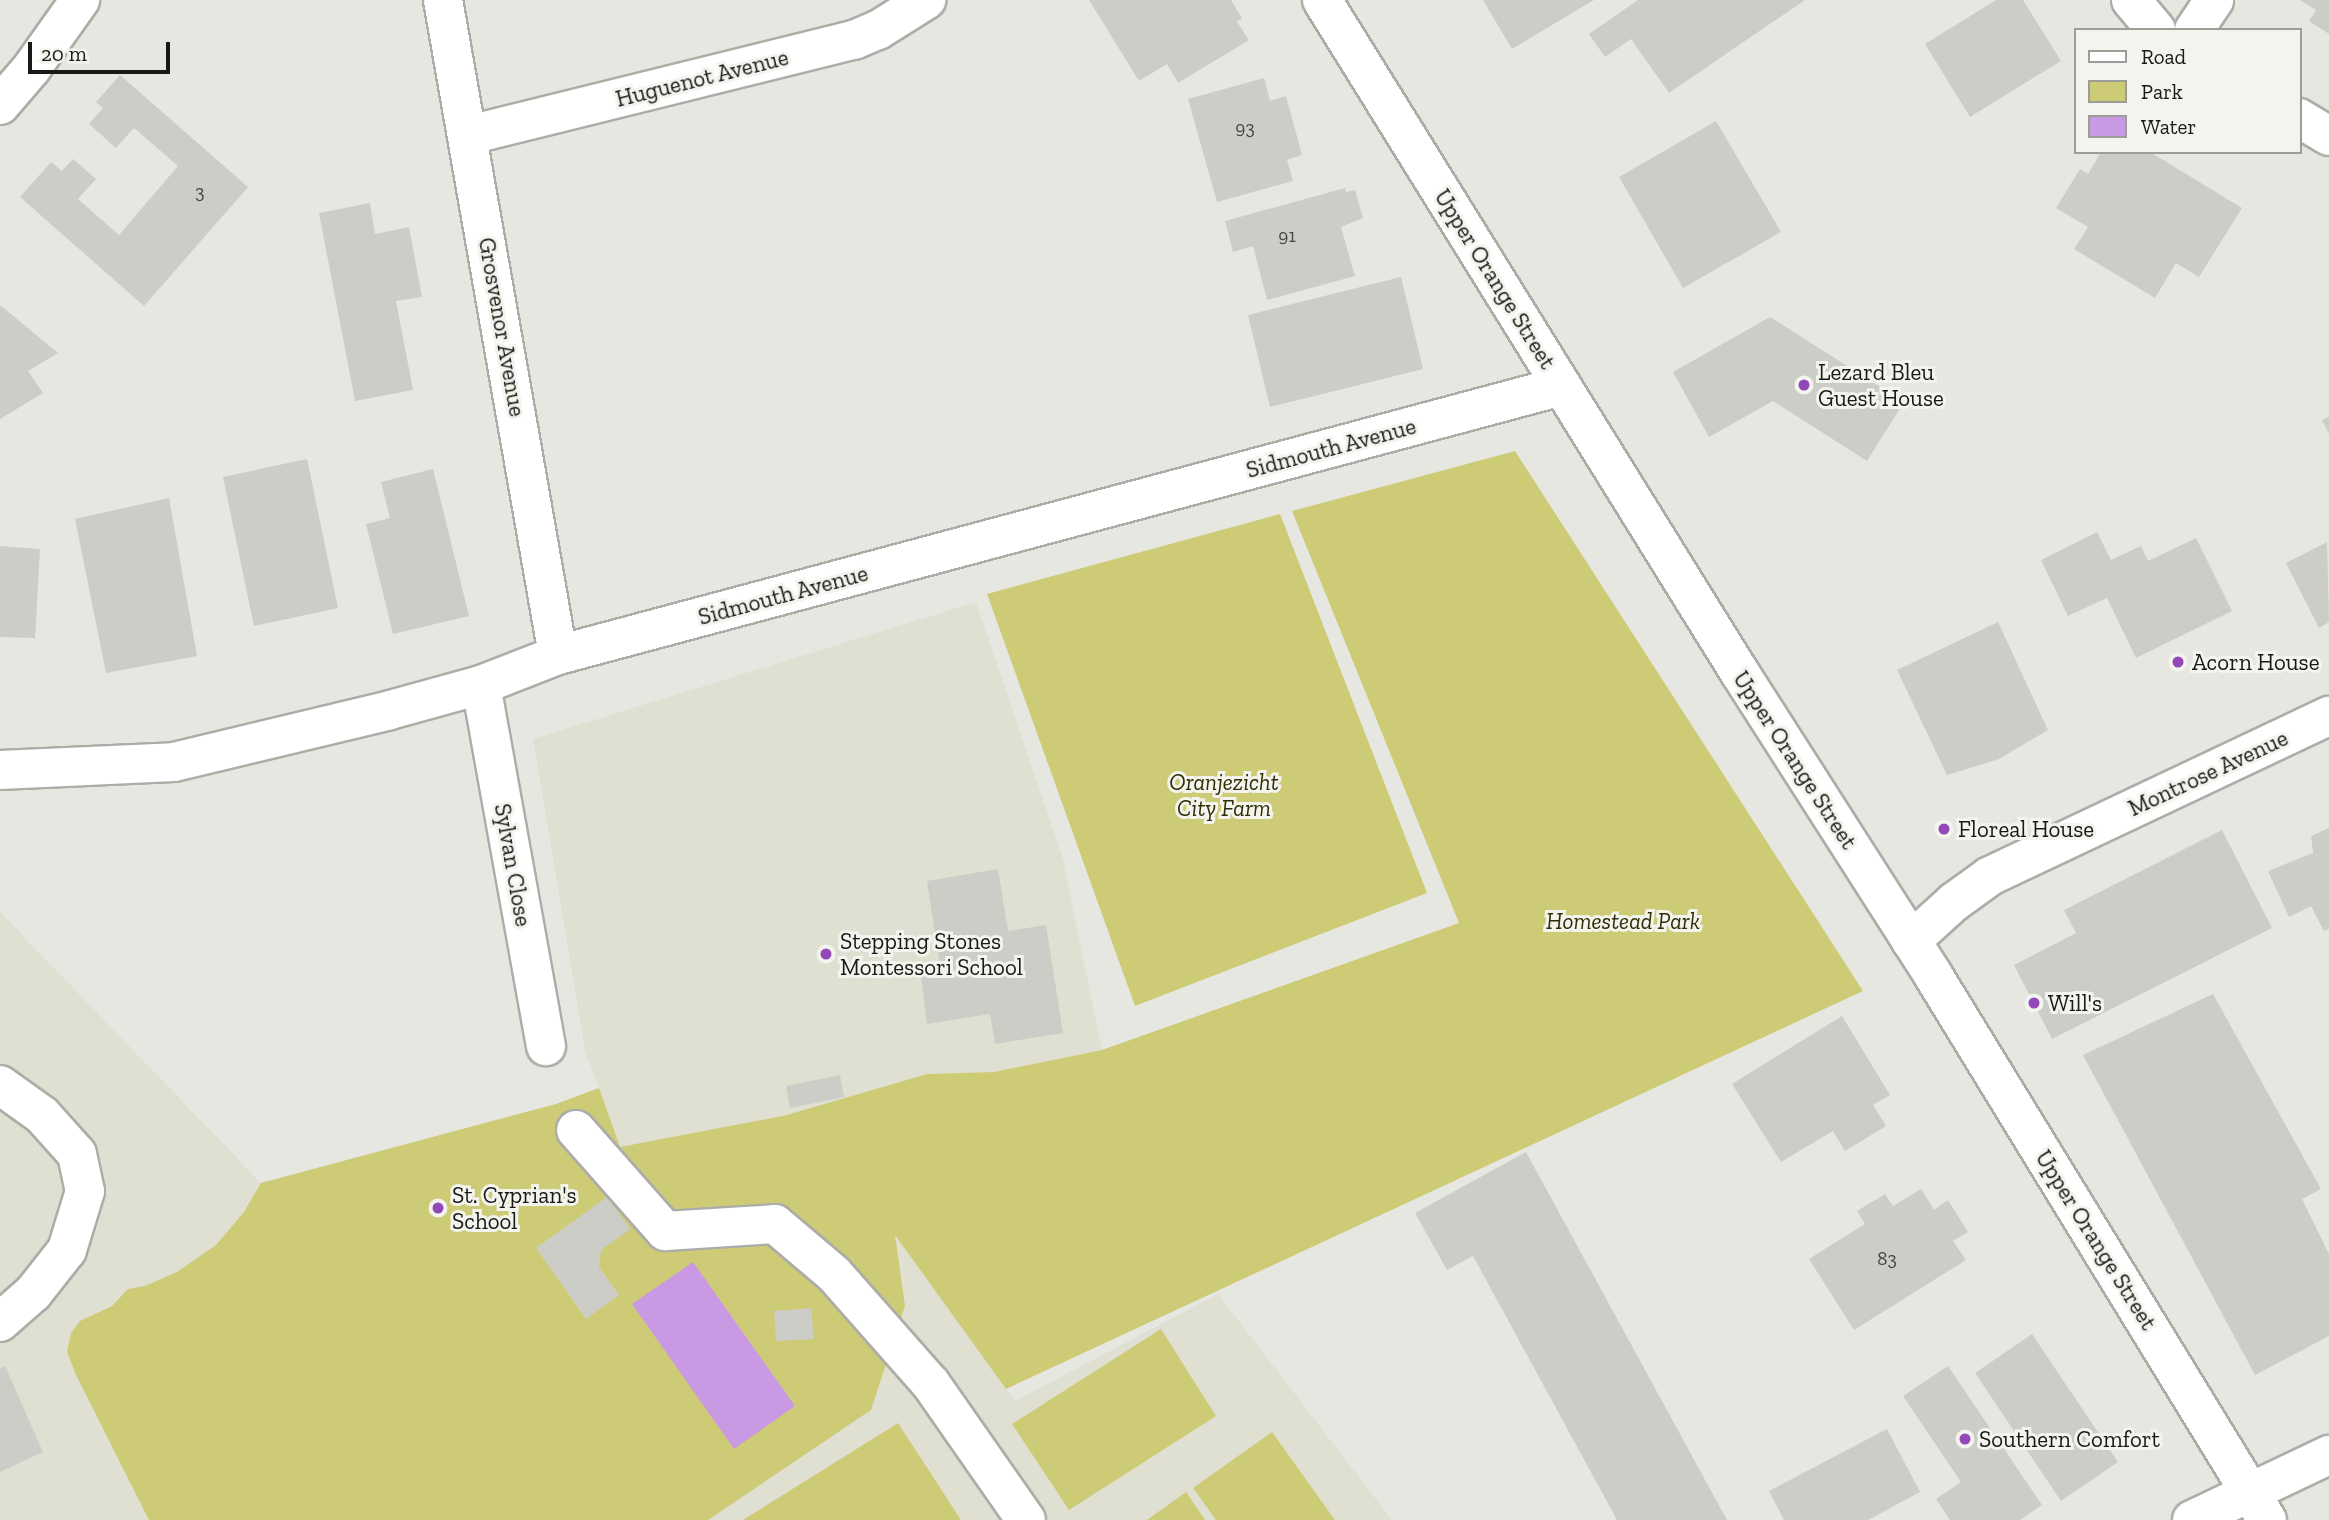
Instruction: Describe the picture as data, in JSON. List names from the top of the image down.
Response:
{
  "streets": {
    "street": [
      "Huguenot Avenue",
      "Upper Orange Street",
      "Grosvenor Avenue",
      "Sidmouth Avenue",
      "Montrose Avenue",
      "Sylvan Close"
    ]
  },
  "crossings": [
    ["Huguenot Avenue", "Grosvenor Avenue"],
    ["Upper Orange Street", "Sidmouth Avenue"],
    ["Upper Orange Street", "Montrose Avenue"],
    ["Grosvenor Avenue", "Sidmouth Avenue"],
    ["Sidmouth Avenue", "Sylvan Close"]
  ],
  "parks": ["Oranjezicht City Farm", "Homestead Park"],
  "places": [
    "Lezard Bleu Guest House",
    "Acorn House",
    "Floreal House",
    "Stepping Stones Montessori School",
    "Will's",
    "St. Cyprian's School",
    "Southern Comfort"
  ],
  "house_numbers": [
    "93",
    "3",
    "91",
    "83"
  ],
  "legend": ["Road", "Park", "Water"],
  "scale_bar": "20 m"
}
